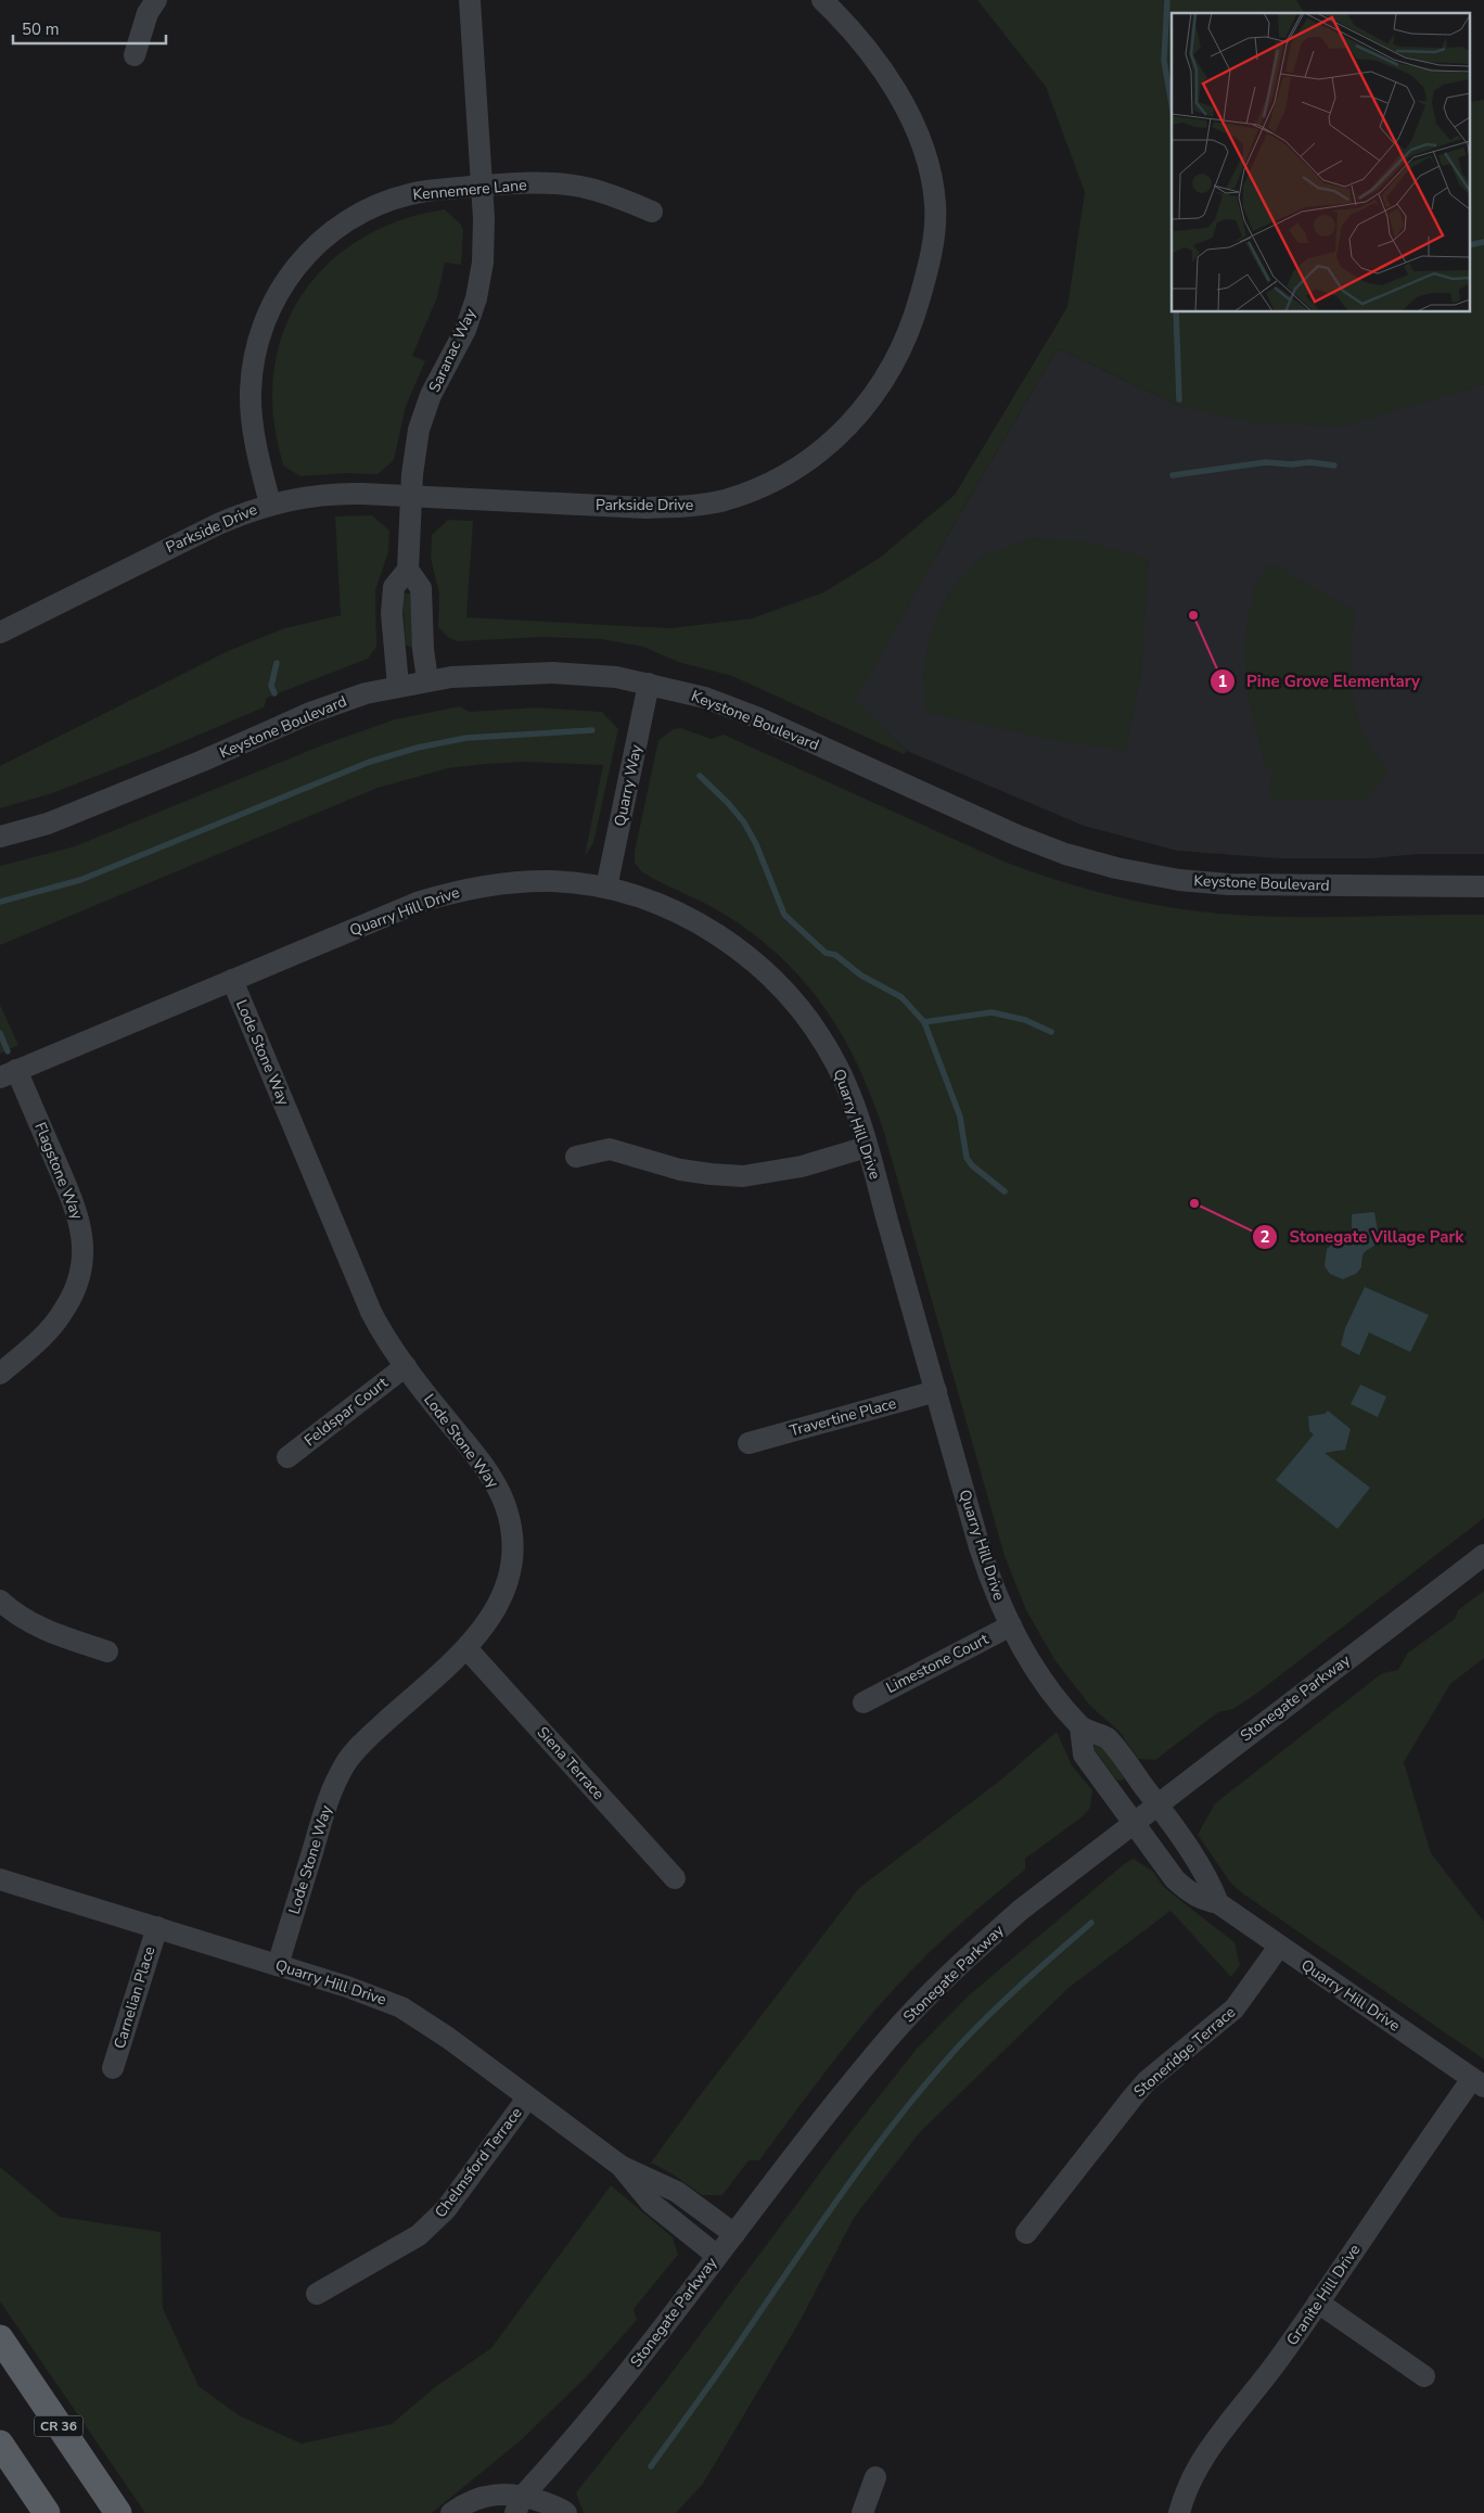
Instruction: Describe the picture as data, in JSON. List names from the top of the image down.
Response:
{
  "streets": {
    "main road": ["CR 36"],
    "street": [
      "Kennemere Lane",
      "Saranac Way",
      "Parkside Drive",
      "Keystone Boulevard",
      "Quarry Way",
      "Quarry Hill Drive",
      "Lode Stone Way",
      "Flagstone Way",
      "Feldspar Court",
      "Travertine Place",
      "Limestone Court",
      "Stonegate Parkway",
      "Siena Terrace",
      "Carnelian Place",
      "Stoneridge Terrace",
      "Chelmsford Terrace",
      "Granite Hill Drive"
    ]
  },
  "crossings": [
    ["Kennemere Lane", "Saranac Way"],
    ["Kennemere Lane", "Parkside Drive"],
    ["Saranac Way", "Parkside Drive"],
    ["Keystone Boulevard", "Quarry Way"],
    ["Quarry Way", "Quarry Hill Drive"],
    ["Quarry Hill Drive", "Lode Stone Way"],
    ["Quarry Hill Drive", "Flagstone Way"],
    ["Quarry Hill Drive", "Travertine Place"],
    ["Quarry Hill Drive", "Limestone Court"],
    ["Quarry Hill Drive", "Stonegate Parkway"],
    ["Quarry Hill Drive", "Carnelian Place"],
    ["Quarry Hill Drive", "Stoneridge Terrace"],
    ["Quarry Hill Drive", "Chelmsford Terrace"],
    ["Quarry Hill Drive", "Granite Hill Drive"],
    ["Lode Stone Way", "Feldspar Court"],
    ["Lode Stone Way", "Siena Terrace"]
  ],
  "places": ["Pine Grove Elementary", "Stonegate Village Park"],
  "scale_bar": "50 m"
}
